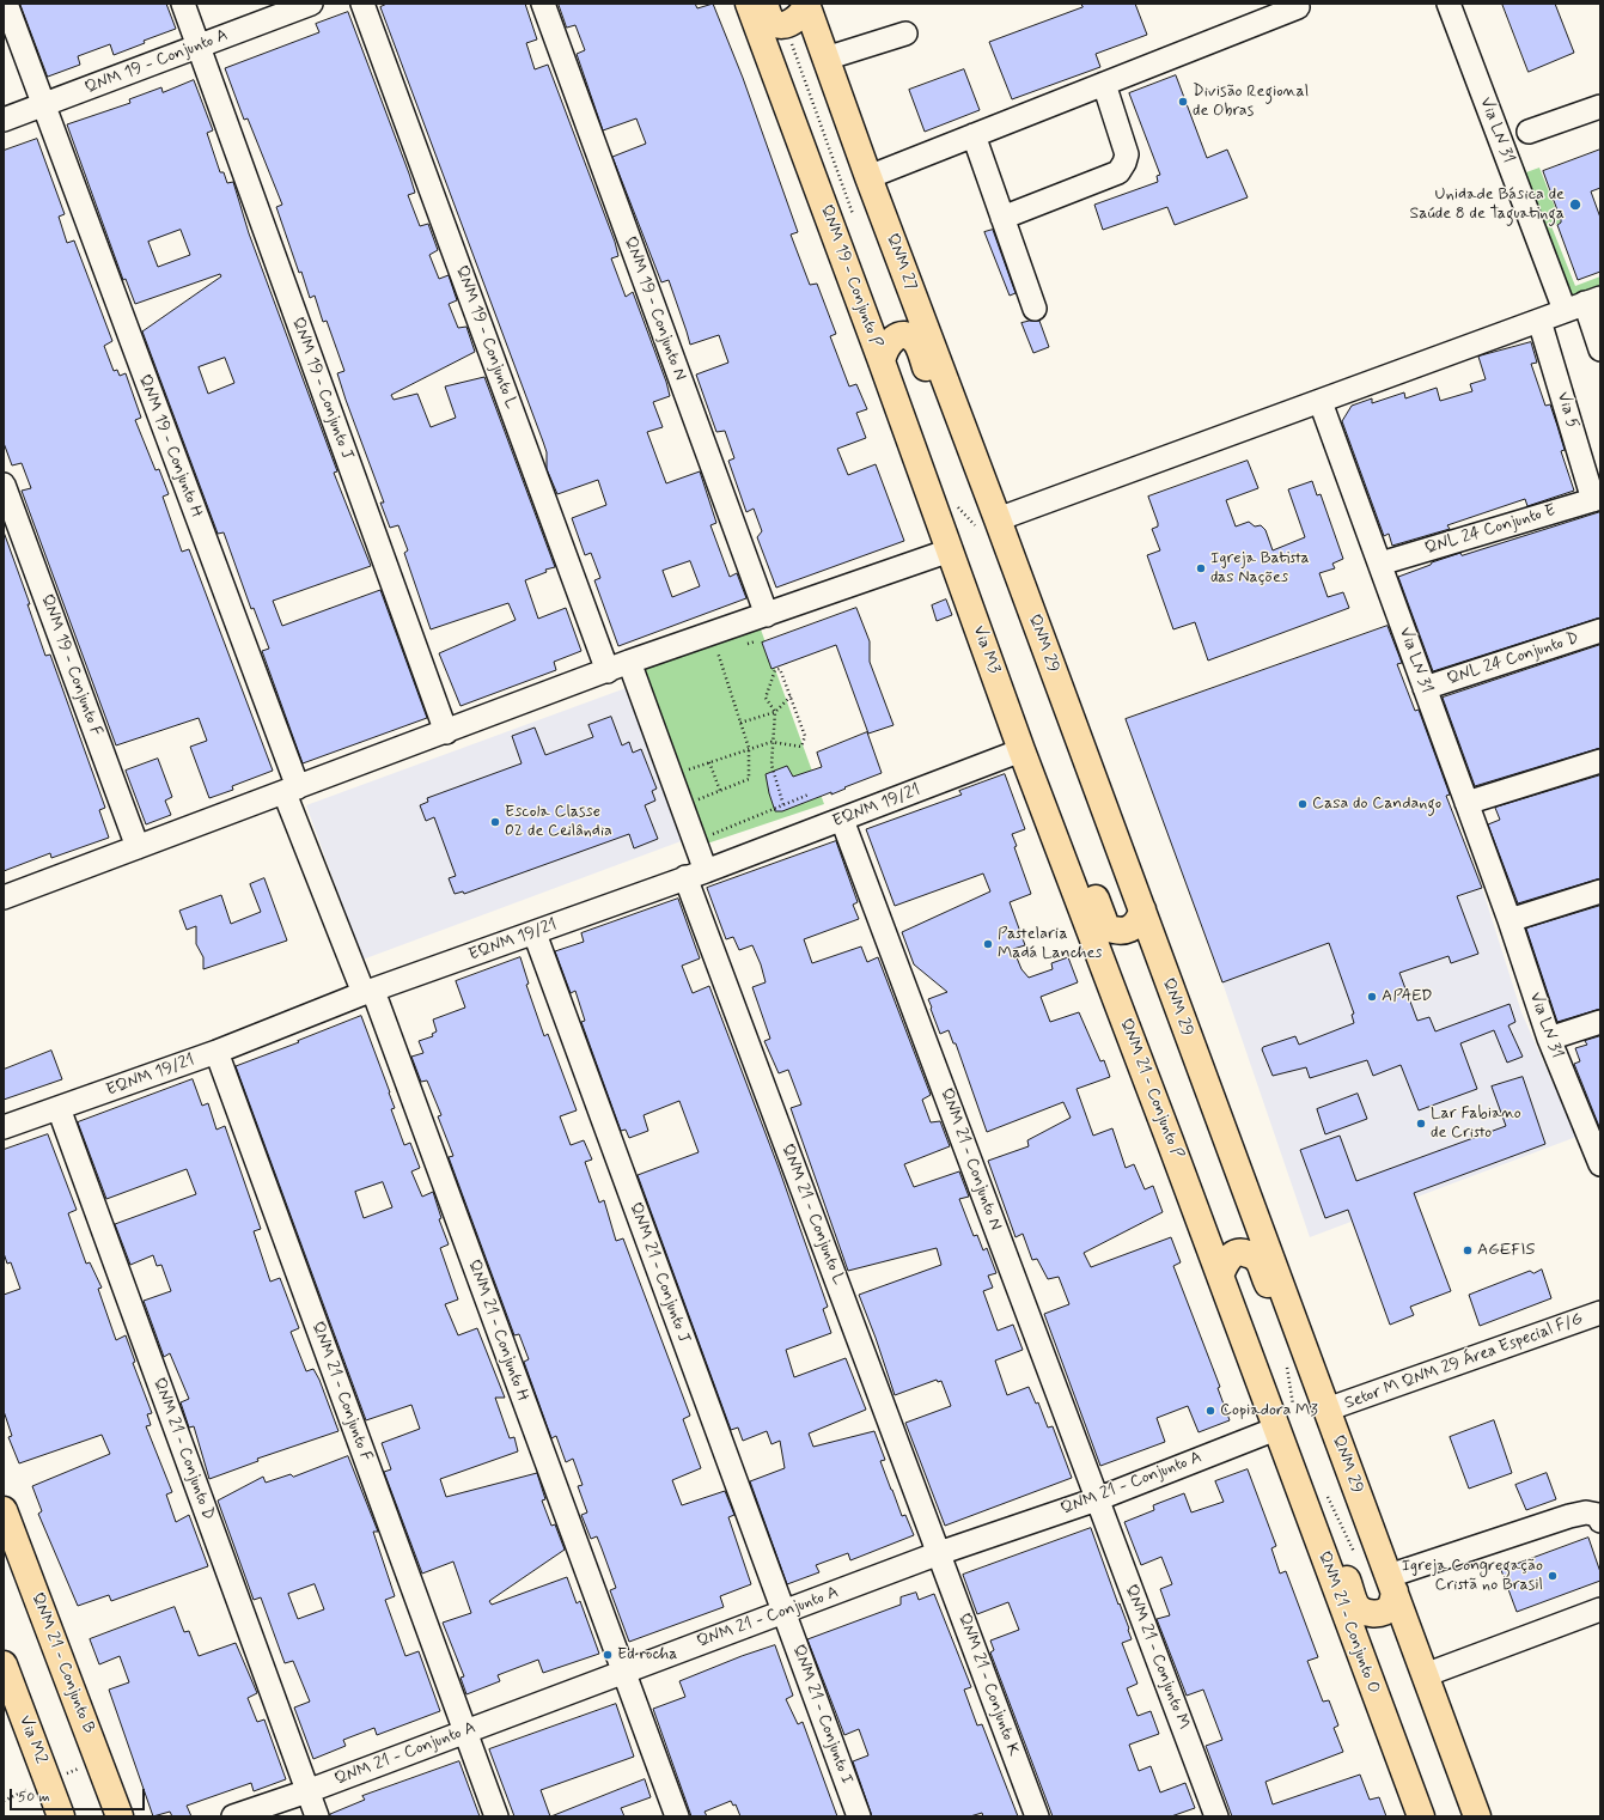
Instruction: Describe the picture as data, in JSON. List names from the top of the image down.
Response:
{
  "streets": {
    "main road": [
      "QNM 27",
      "QNM 19 - Conjunto P",
      "QNM 29",
      "Via M3",
      "QNM 21 - Conjunto P",
      "QNM 21 - Conjunto O",
      "QNM 21 - Conjunto B",
      "Via M2"
    ],
    "street": [
      "QNM 19 - Conjunto A",
      "Via LN 31",
      "QNM 19 - Conjunto N",
      "QNM 19 - Conjunto L",
      "QNM 19 - Conjunto J",
      "Via 5",
      "QNM 19 - Conjunto H",
      "QNL 24 Conjunto E",
      "QNL 24 Conjunto D",
      "QNM 19 - Conjunto F",
      "EQNM 19/21",
      "QNM 21 - Conjunto N",
      "QNM 21 - Conjunto L",
      "QNM 21 - Conjunto J",
      "QNM 21 - Conjunto H",
      "Setor M QNM 29 Área Especial F/G",
      "QNM 21 - Conjunto F",
      "QNM 21 - Conjunto D",
      "QNM 21 - Conjunto A",
      "QNM 21 - Conjunto M",
      "QNM 21 - Conjunto K",
      "QNM 21 - Conjunto I"
    ]
  },
  "crossings": [
    ["QNM 19 - Conjunto A", "QNM 19 - Conjunto J"],
    ["QNM 19 - Conjunto A", "QNM 19 - Conjunto H"],
    ["Via LN 31", "QNL 24 Conjunto E"],
    ["Via LN 31", "QNL 24 Conjunto D"],
    ["QNM 27", "QNM 29"],
    ["QNM 19 - Conjunto P", "Via M3"],
    ["Via 5", "QNL 24 Conjunto E"],
    ["QNM 19 - Conjunto H", "EQNM 19/21"],
    ["QNM 19 - Conjunto H", "QNM 21 - Conjunto H"],
    ["QNM 29", "Setor M QNM 29 Área Especial F/G"],
    ["Via M3", "EQNM 19/21"],
    ["Via M3", "QNM 21 - Conjunto P"],
    ["EQNM 19/21", "QNM 21 - Conjunto P"],
    ["EQNM 19/21", "QNM 21 - Conjunto N"],
    ["EQNM 19/21", "QNM 21 - Conjunto L"],
    ["EQNM 19/21", "QNM 21 - Conjunto J"],
    ["EQNM 19/21", "QNM 21 - Conjunto H"],
    ["EQNM 19/21", "QNM 21 - Conjunto F"],
    ["EQNM 19/21", "QNM 21 - Conjunto D"],
    ["QNM 21 - Conjunto P", "QNM 21 - Conjunto A"],
    ["QNM 21 - Conjunto P", "QNM 21 - Conjunto O"],
    ["QNM 21 - Conjunto N", "QNM 21 - Conjunto A"],
    ["QNM 21 - Conjunto N", "QNM 21 - Conjunto M"],
    ["QNM 21 - Conjunto L", "QNM 21 - Conjunto A"],
    ["QNM 21 - Conjunto L", "QNM 21 - Conjunto K"],
    ["QNM 21 - Conjunto J", "QNM 21 - Conjunto A"],
    ["QNM 21 - Conjunto J", "QNM 21 - Conjunto I"],
    ["QNM 21 - Conjunto H", "QNM 21 - Conjunto A"],
    ["QNM 21 - Conjunto F", "QNM 21 - Conjunto A"],
    ["QNM 21 - Conjunto D", "QNM 21 - Conjunto A"],
    ["QNM 21 - Conjunto A", "QNM 21 - Conjunto O"],
    ["QNM 21 - Conjunto A", "QNM 21 - Conjunto M"],
    ["QNM 21 - Conjunto A", "QNM 21 - Conjunto K"],
    ["QNM 21 - Conjunto A", "QNM 21 - Conjunto I"]
  ],
  "places": [
    "Divisão Regional de Obras",
    "Unidade Básica de Saúde 8 de Taguatinga",
    "Igreja Batista das Nações",
    "Casa do Candango",
    "Escola Classe 02 de Ceilândia",
    "Pastelaria Madá Lanches",
    "APAED",
    "Lar Fabiano de Cristo",
    "AGEFIS",
    "Copiadora M3",
    "Igreja Congregação Cristã no Brasil",
    "Ed rocha"
  ],
  "scale_bar": "50 m"
}
